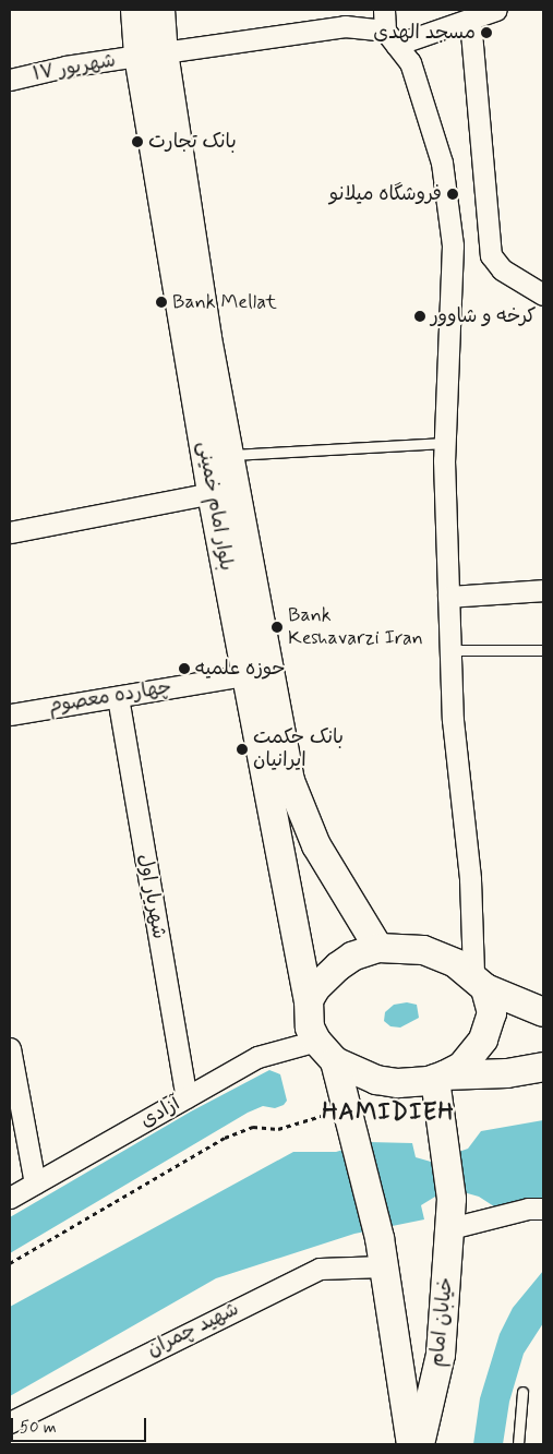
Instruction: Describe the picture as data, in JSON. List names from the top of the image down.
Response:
{
  "streets": {
    "main road": ["بلوار امام خمینی", "خیابان امام"],
    "street": [
      "۱۷ شهریور",
      "چهارده معصوم",
      "شهریار اول",
      "آزادی",
      "شهید چمران"
    ]
  },
  "crossings": [
    ["۱۷ شهریور", "بلوار امام خمینی"],
    ["بلوار امام خمینی", "چهارده معصوم"],
    ["بلوار امام خمینی", "آزادی"],
    ["بلوار امام خمینی", "خیابان امام"],
    ["چهارده معصوم", "شهریار اول"],
    ["شهریار اول", "آزادی"],
    ["آزادی", "خیابان امام"],
    ["خیابان امام", "شهید چمران"]
  ],
  "districts": ["HAMIDIEH"],
  "places": [
    "مسجد الهدی",
    "بانک تجارت",
    "فروشگاه میلانو",
    "Bank Mellat",
    "کرخه و شاوور",
    "Bank Keshavarzi Iran",
    "حوزه علمیه",
    "بانک حکمت ایرانیان"
  ],
  "scale_bar": "50 m"
}
